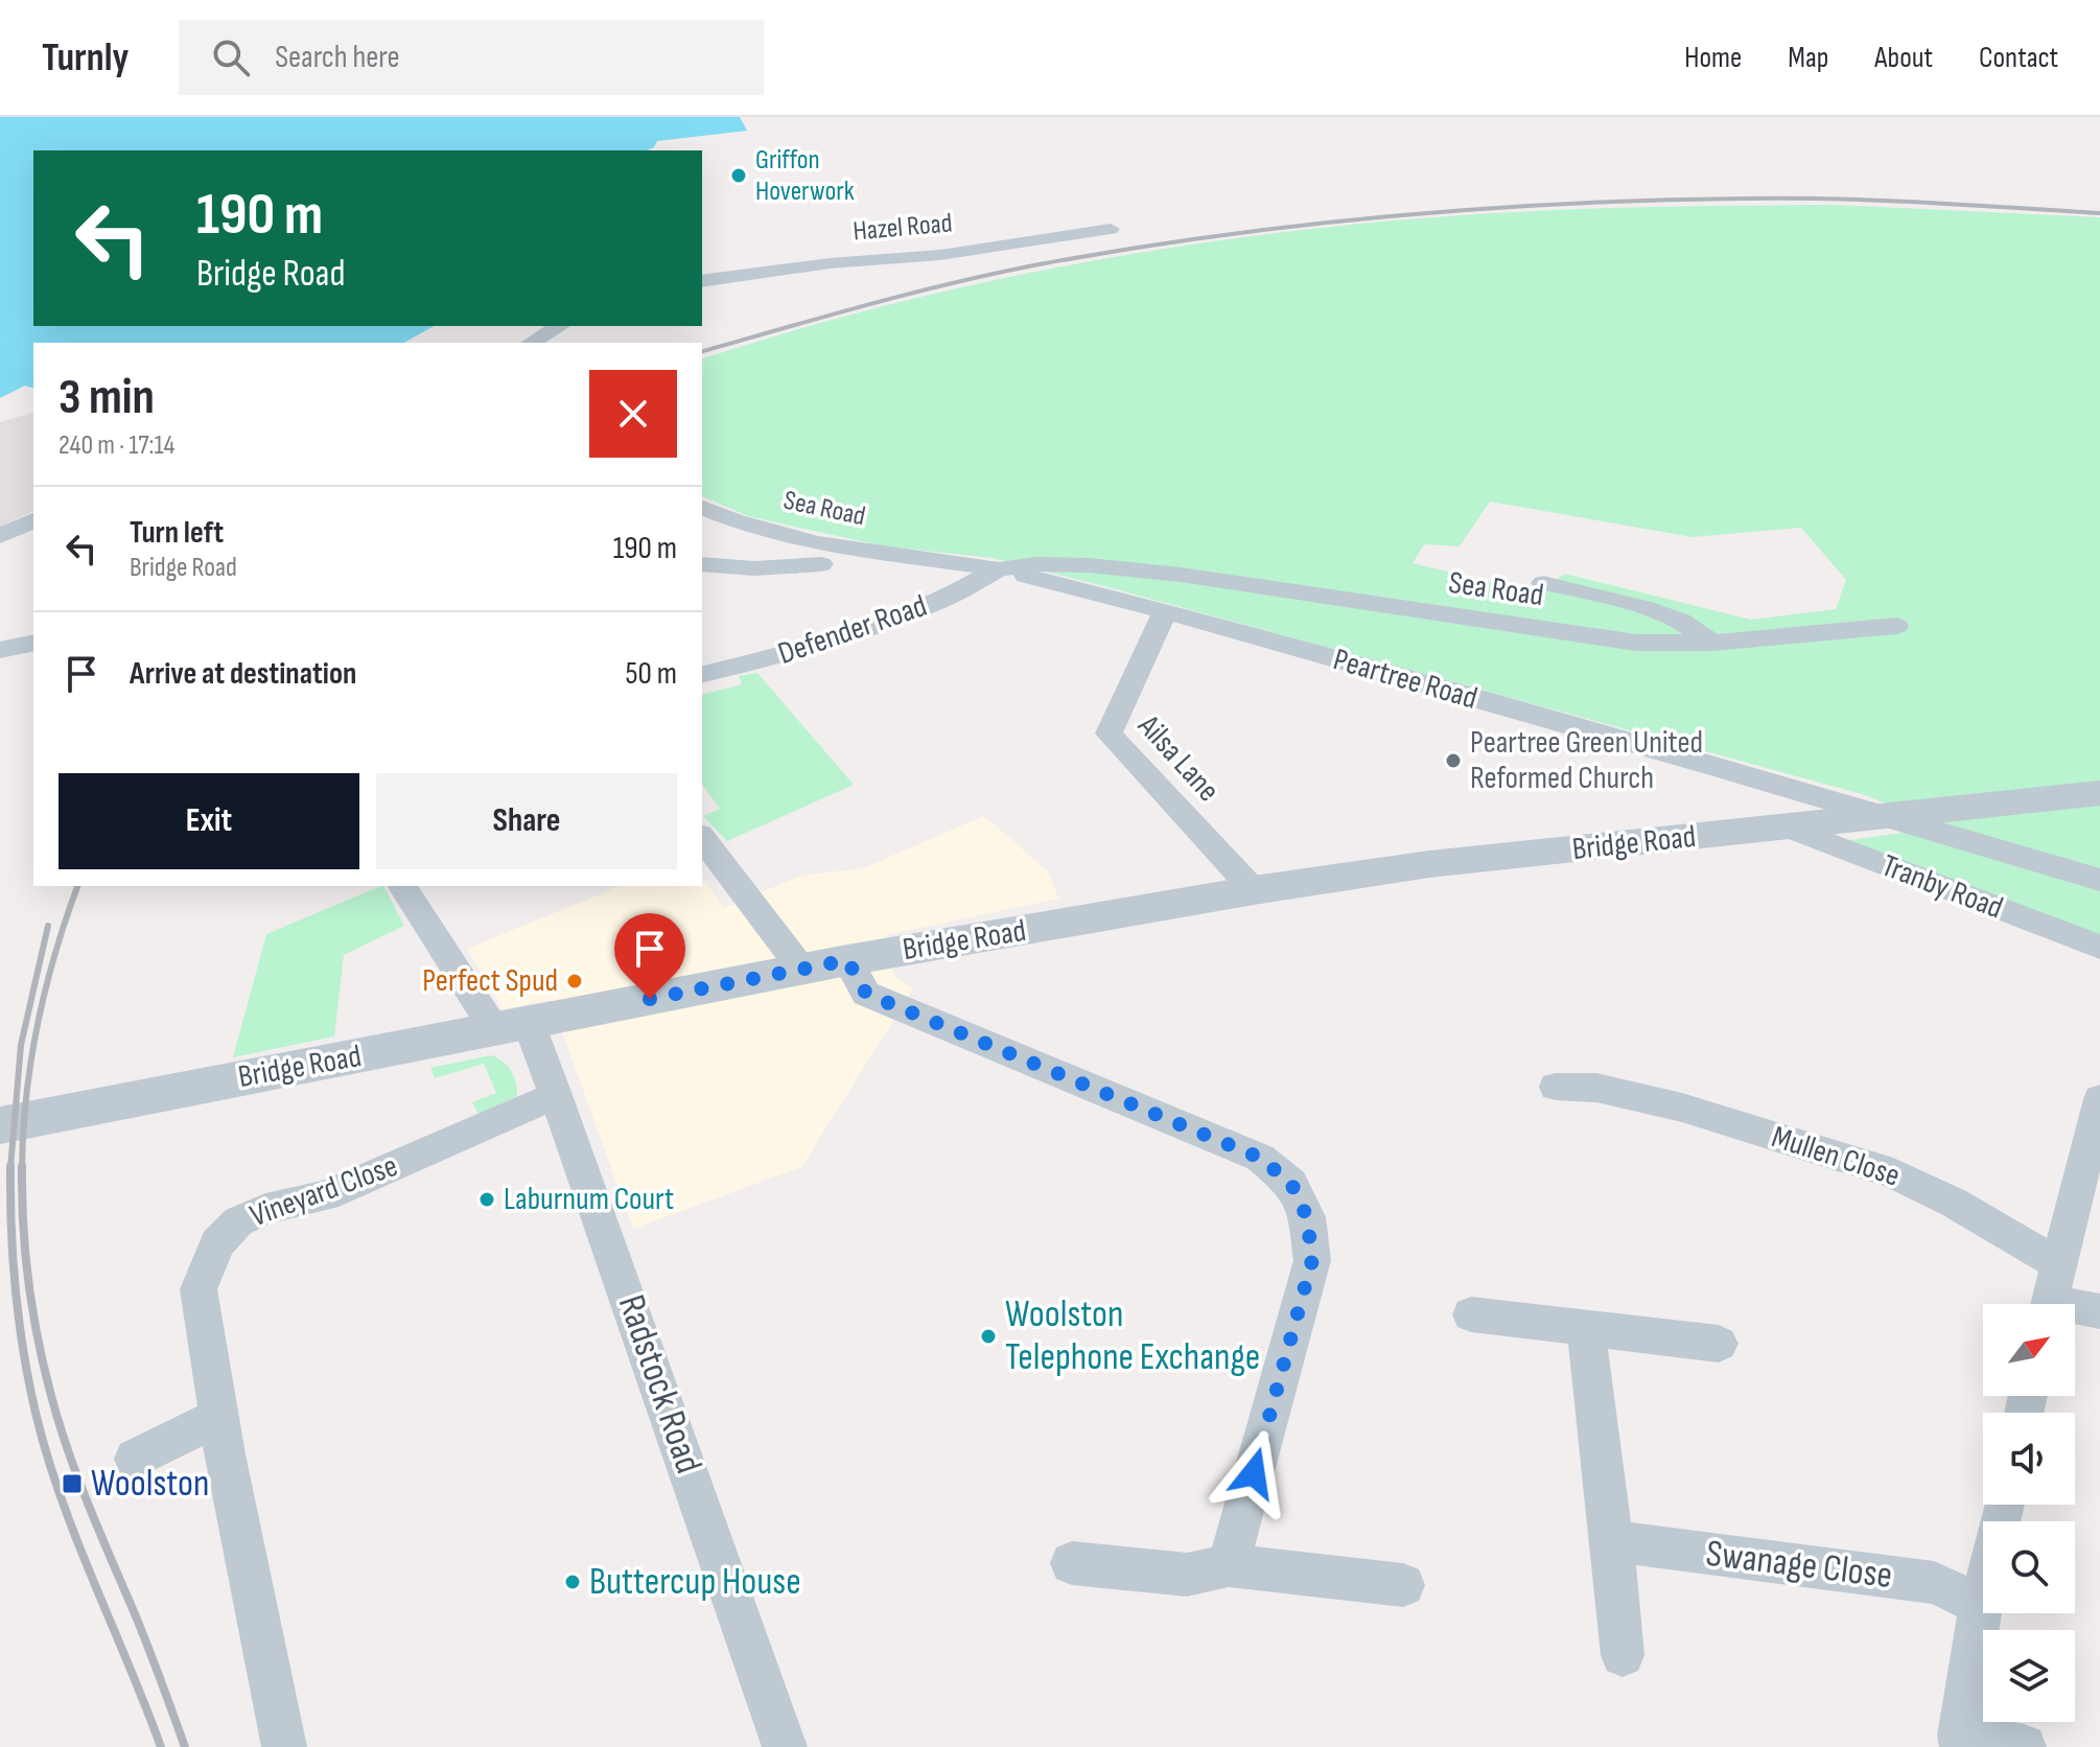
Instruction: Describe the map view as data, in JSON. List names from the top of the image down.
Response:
{
  "streets": {
    "street": [
      "Hazel Road",
      "Sea Road",
      "Defender Road",
      "Peartree Road",
      "Ailsa Lane",
      "Bridge Road",
      "Tranby Road",
      "Mullen Close",
      "Vineyard Close",
      "Radstock Road",
      "Swanage Close"
    ]
  },
  "crossings": [
    ["Sea Road", "Defender Road"],
    ["Sea Road", "Peartree Road"],
    ["Defender Road", "Peartree Road"],
    ["Peartree Road", "Ailsa Lane"],
    ["Peartree Road", "Bridge Road"],
    ["Ailsa Lane", "Bridge Road"],
    ["Bridge Road", "Tranby Road"],
    ["Bridge Road", "Radstock Road"],
    ["Vineyard Close", "Radstock Road"]
  ],
  "places": {
    "other": [
      "Griffon Hoverwork",
      "Peartree Green United Reformed Church",
      "Perfect Spud",
      "Laburnum Court",
      "Woolston Telephone Exchange",
      "Buttercup House"
    ],
    "transit": ["Woolston"]
  },
  "north": "top right",
  "page": {
    "header": "Turnly",
    "search": "Search here",
    "nav": [
      "Home",
      "Map",
      "About",
      "Contact"
    ],
    "turn": ["190 m", "Bridge Road"],
    "heading": ["3 min", "240 m · 17:14"],
    "list": [
      {
        "name": "Turn left",
        "note": "Bridge Road",
        "value": "190 m"
      },
      {
        "name": "Arrive at destination",
        "value": "50 m"
      }
    ],
    "buttons": ["Exit", "Share"]
  }
}
